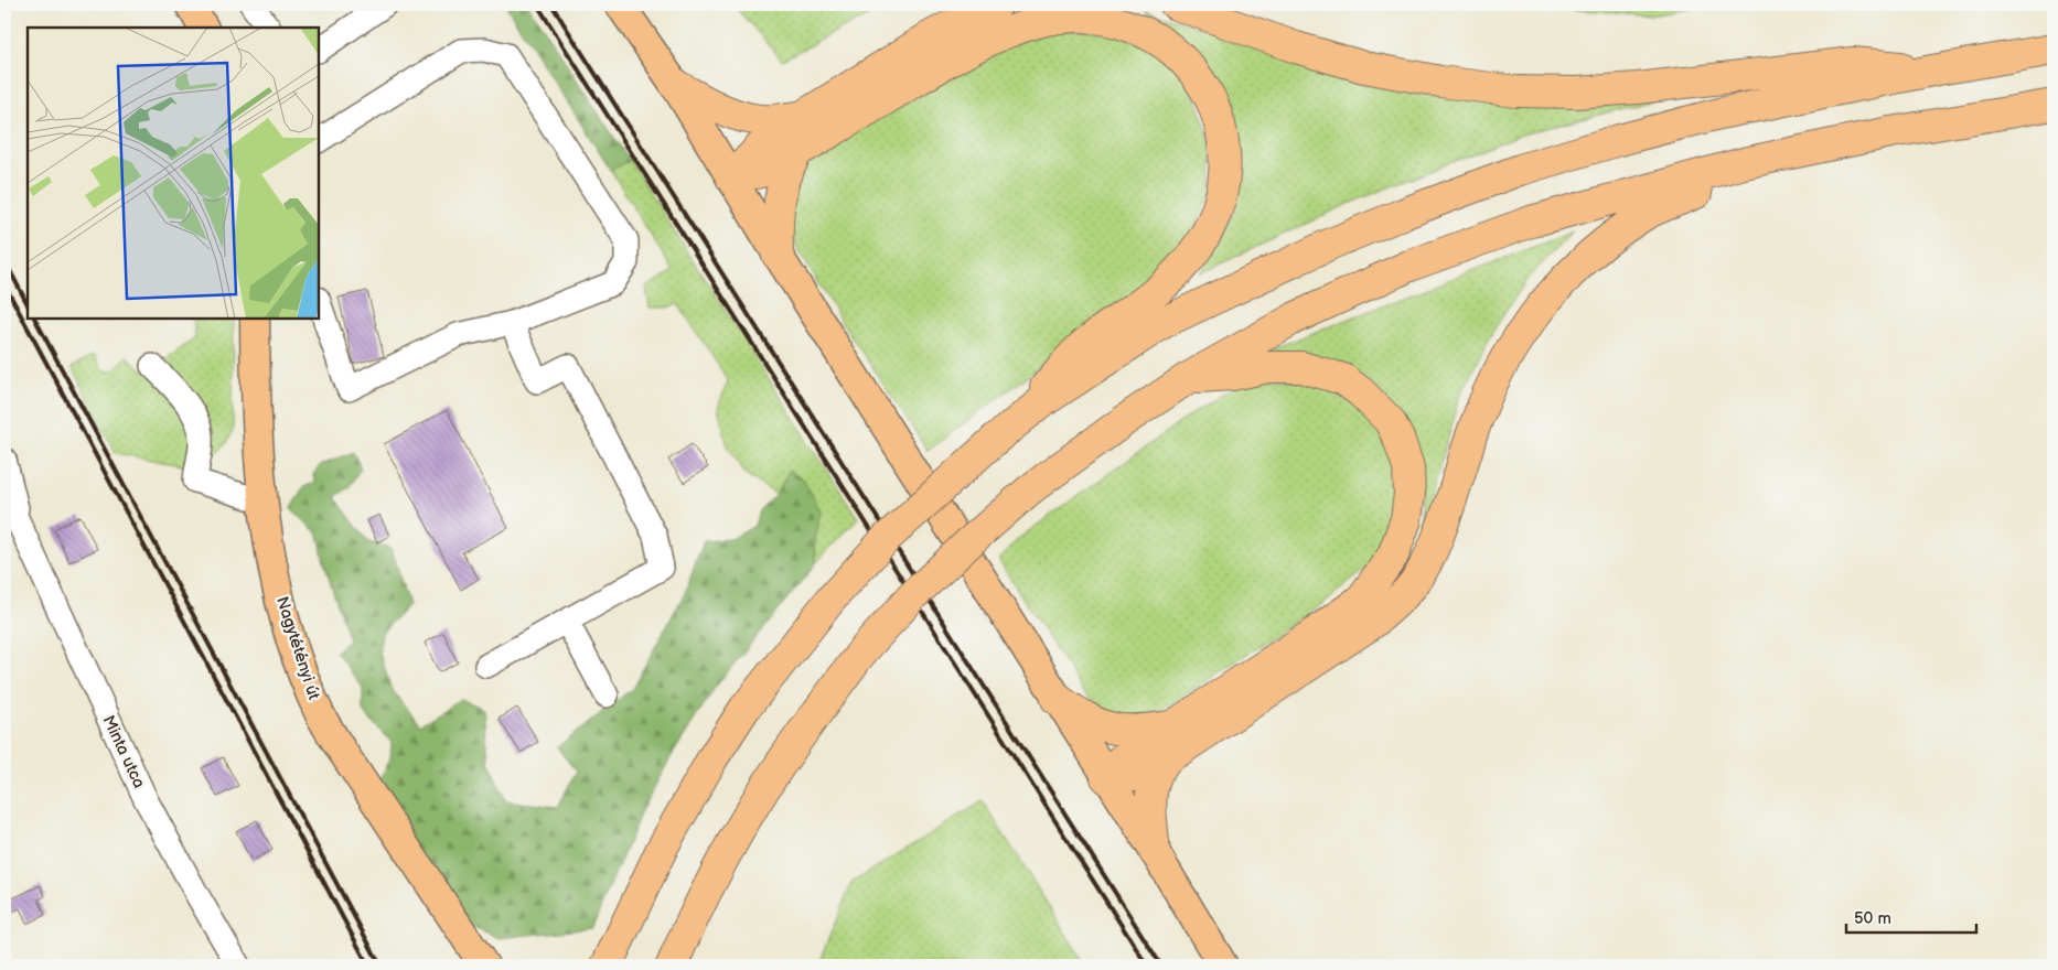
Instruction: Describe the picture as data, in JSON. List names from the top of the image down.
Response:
{
  "streets": {
    "main road": ["Nagytétényi út"],
    "street": ["Minta utca"]
  },
  "scale_bar": "50 m"
}
